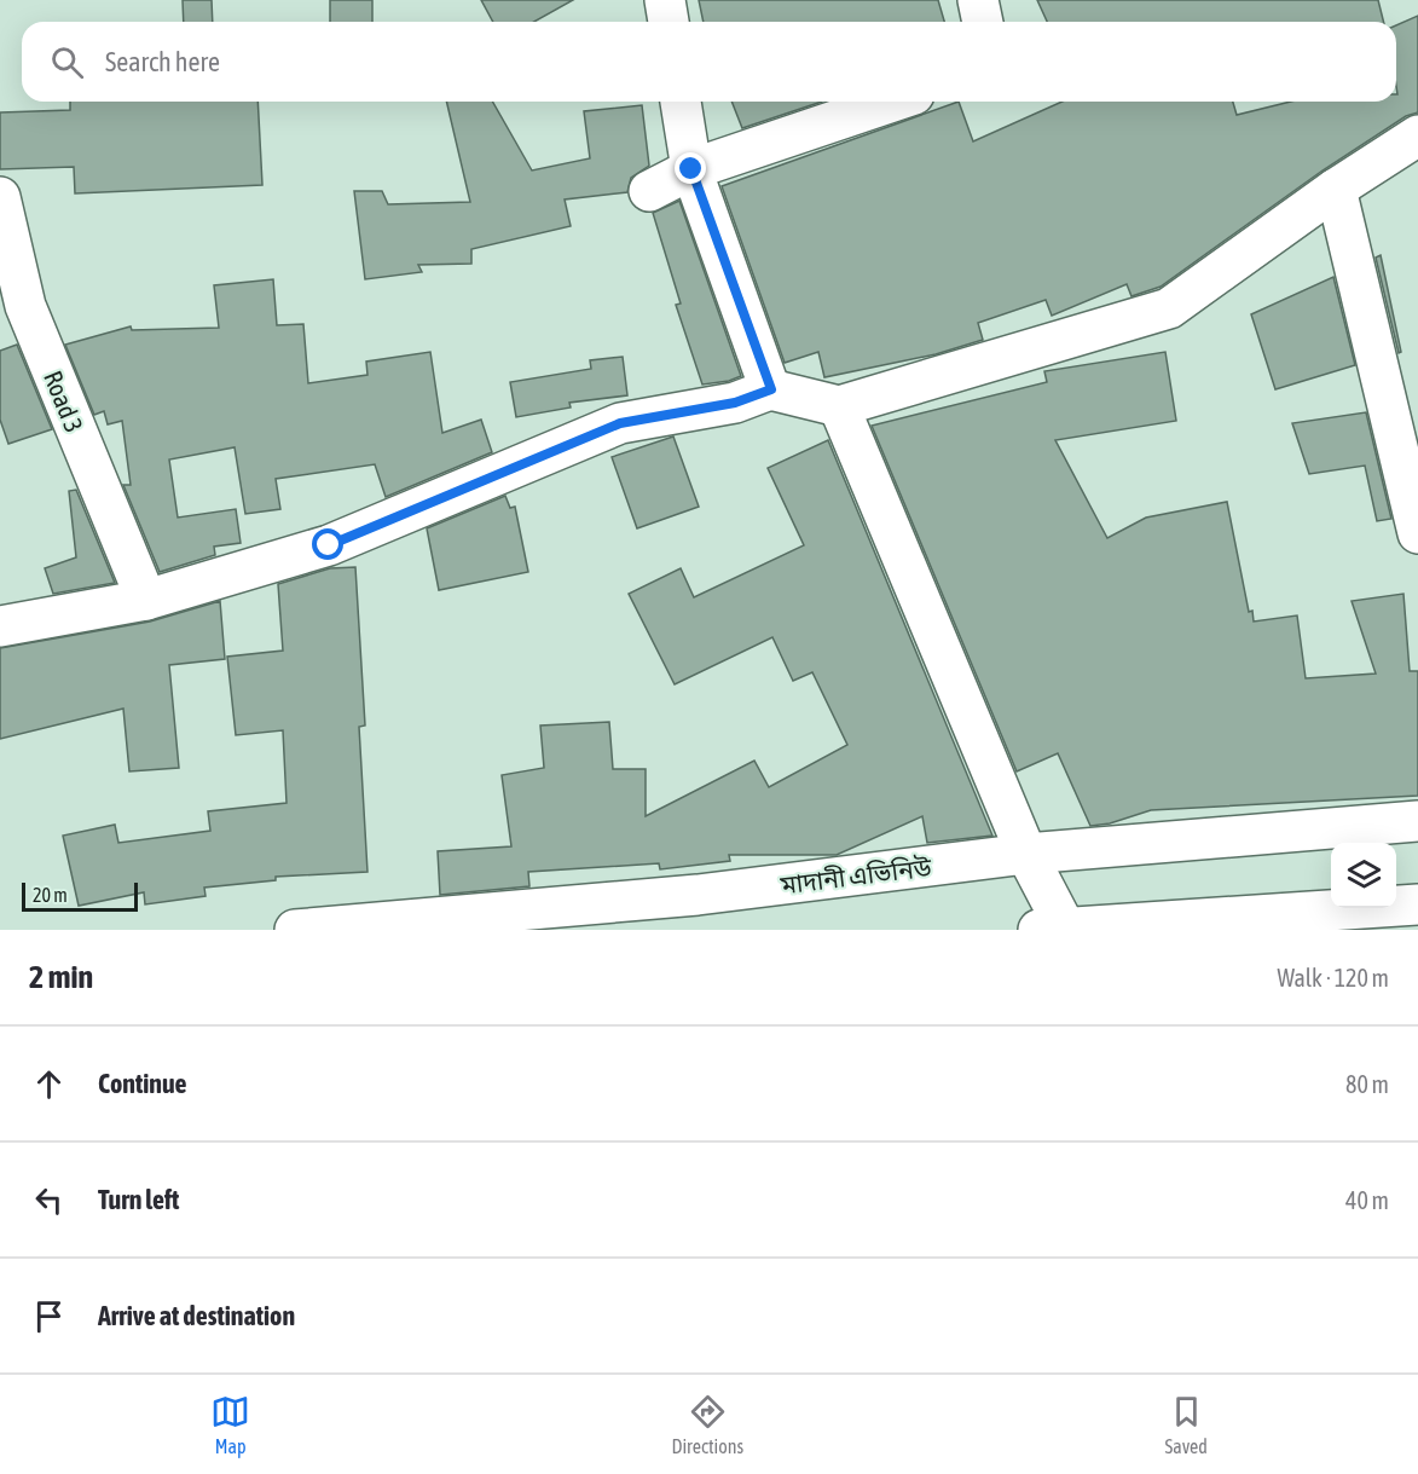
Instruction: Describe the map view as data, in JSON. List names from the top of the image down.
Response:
{
  "streets": {
    "street": ["Road 3", "মাদানী এভিনিউ"]
  },
  "scale_bar": "20 m",
  "page": {
    "search": "Search here",
    "scale": "20 m",
    "heading": ["2 min", "Walk · 120 m"],
    "list": [
      ["Continue", "80 m"],
      ["Turn left", "40 m"],
      "Arrive at destination"
    ],
    "nav": ["Map", "Directions", "Saved"]
  }
}
